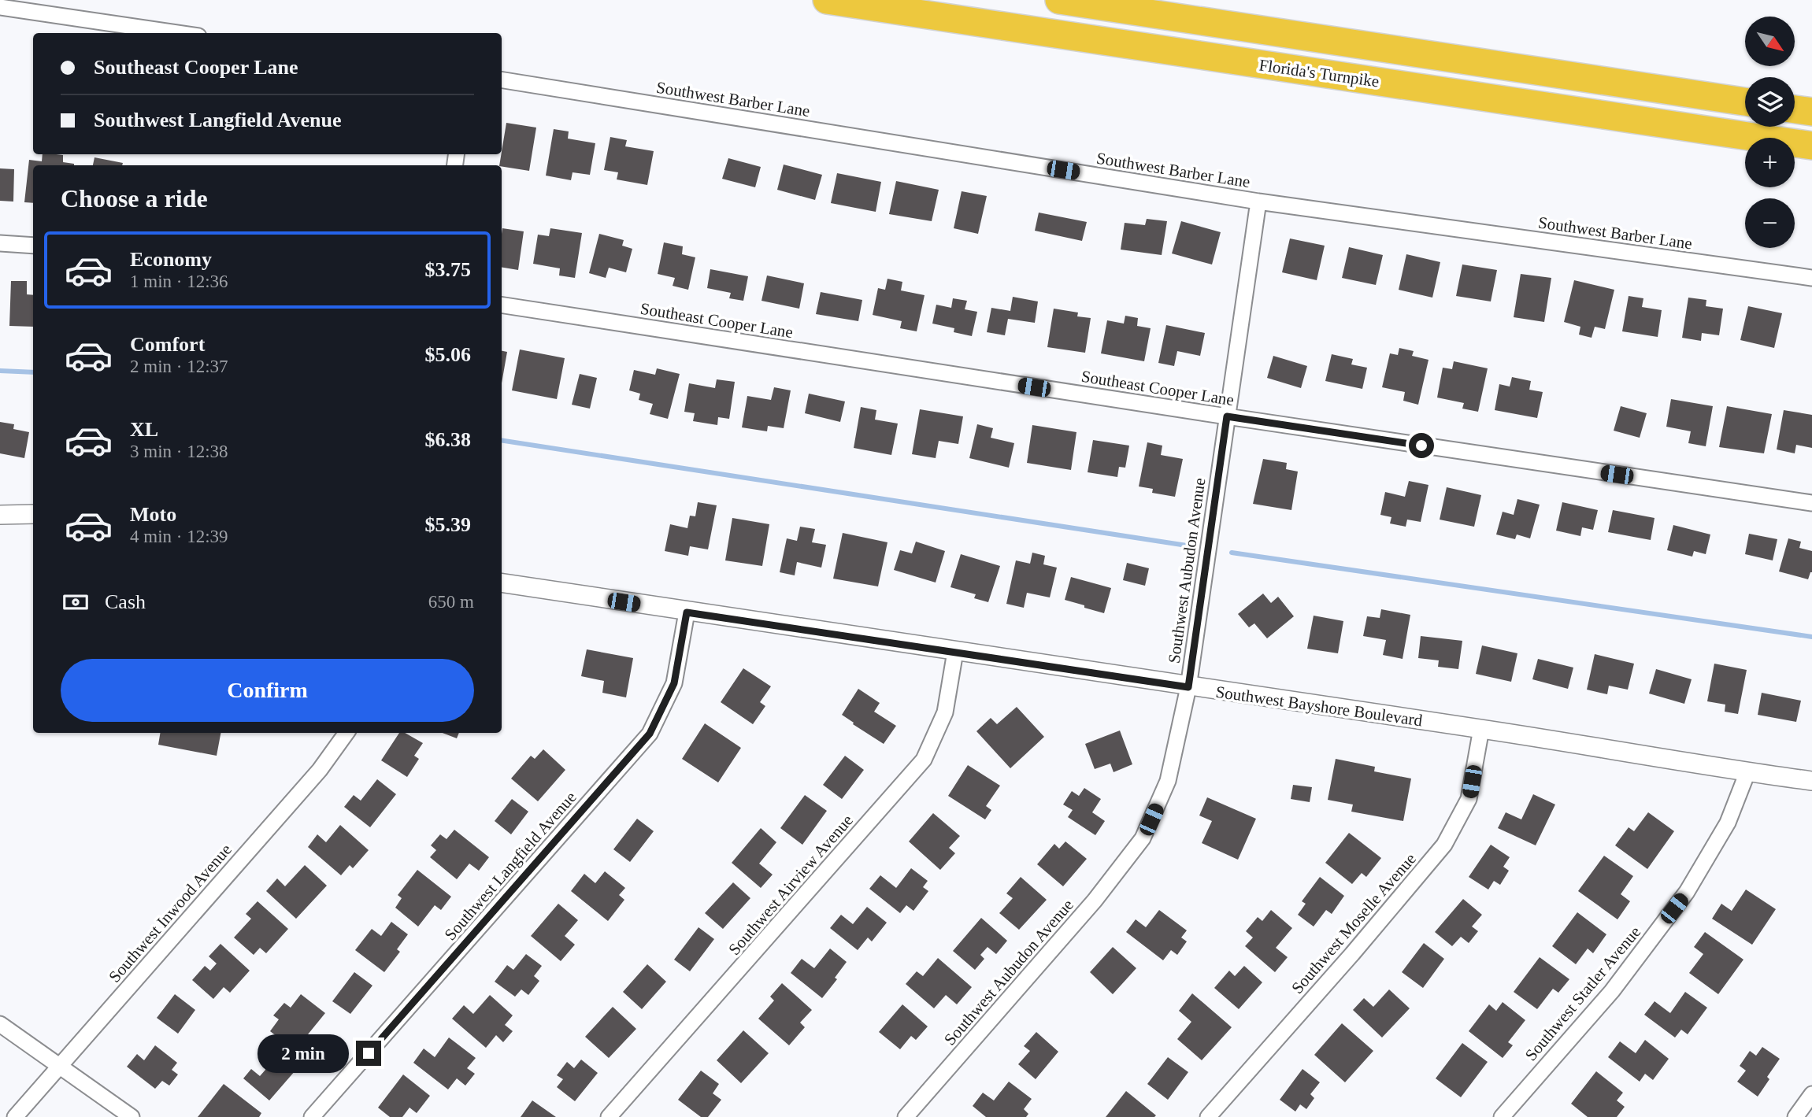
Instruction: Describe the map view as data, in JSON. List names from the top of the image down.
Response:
{
  "streets": {
    "highway": ["Florida's Turnpike"],
    "street": [
      "Southwest Barber Lane",
      "Southeast Cooper Lane",
      "Southwest Aubudon Avenue",
      "Southwest Bayshore Boulevard",
      "Southwest Langfield Avenue",
      "Southwest Airview Avenue",
      "Southwest Inwood Avenue",
      "Southwest Moselle Avenue",
      "Southwest Statler Avenue"
    ]
  },
  "crossings": [
    ["Southwest Barber Lane", "Southwest Aubudon Avenue"],
    ["Southeast Cooper Lane", "Southwest Aubudon Avenue"],
    ["Southwest Aubudon Avenue", "Southwest Bayshore Boulevard"],
    ["Southwest Bayshore Boulevard", "Southwest Langfield Avenue"],
    ["Southwest Bayshore Boulevard", "Southwest Airview Avenue"],
    ["Southwest Bayshore Boulevard", "Southwest Moselle Avenue"],
    ["Southwest Bayshore Boulevard", "Southwest Statler Avenue"]
  ],
  "north": "bottom right",
  "page": {
    "map_buttons": ["+", "−"],
    "banner": ["Southeast Cooper Lane", "Southwest Langfield Avenue"],
    "heading": "Choose a ride",
    "list": [
      {
        "name": "Economy",
        "note": "1 min · 12:36",
        "value": "$3.75"
      },
      {
        "name": "Comfort",
        "note": "2 min · 12:37",
        "value": "$5.06"
      },
      {
        "name": "XL",
        "note": "3 min · 12:38",
        "value": "$6.38"
      },
      {
        "name": "Moto",
        "note": "4 min · 12:39",
        "value": "$5.39"
      }
    ],
    "pay": ["Cash", "650 m"],
    "buttons": "Confirm",
    "bubble": "2 min"
  }
}
